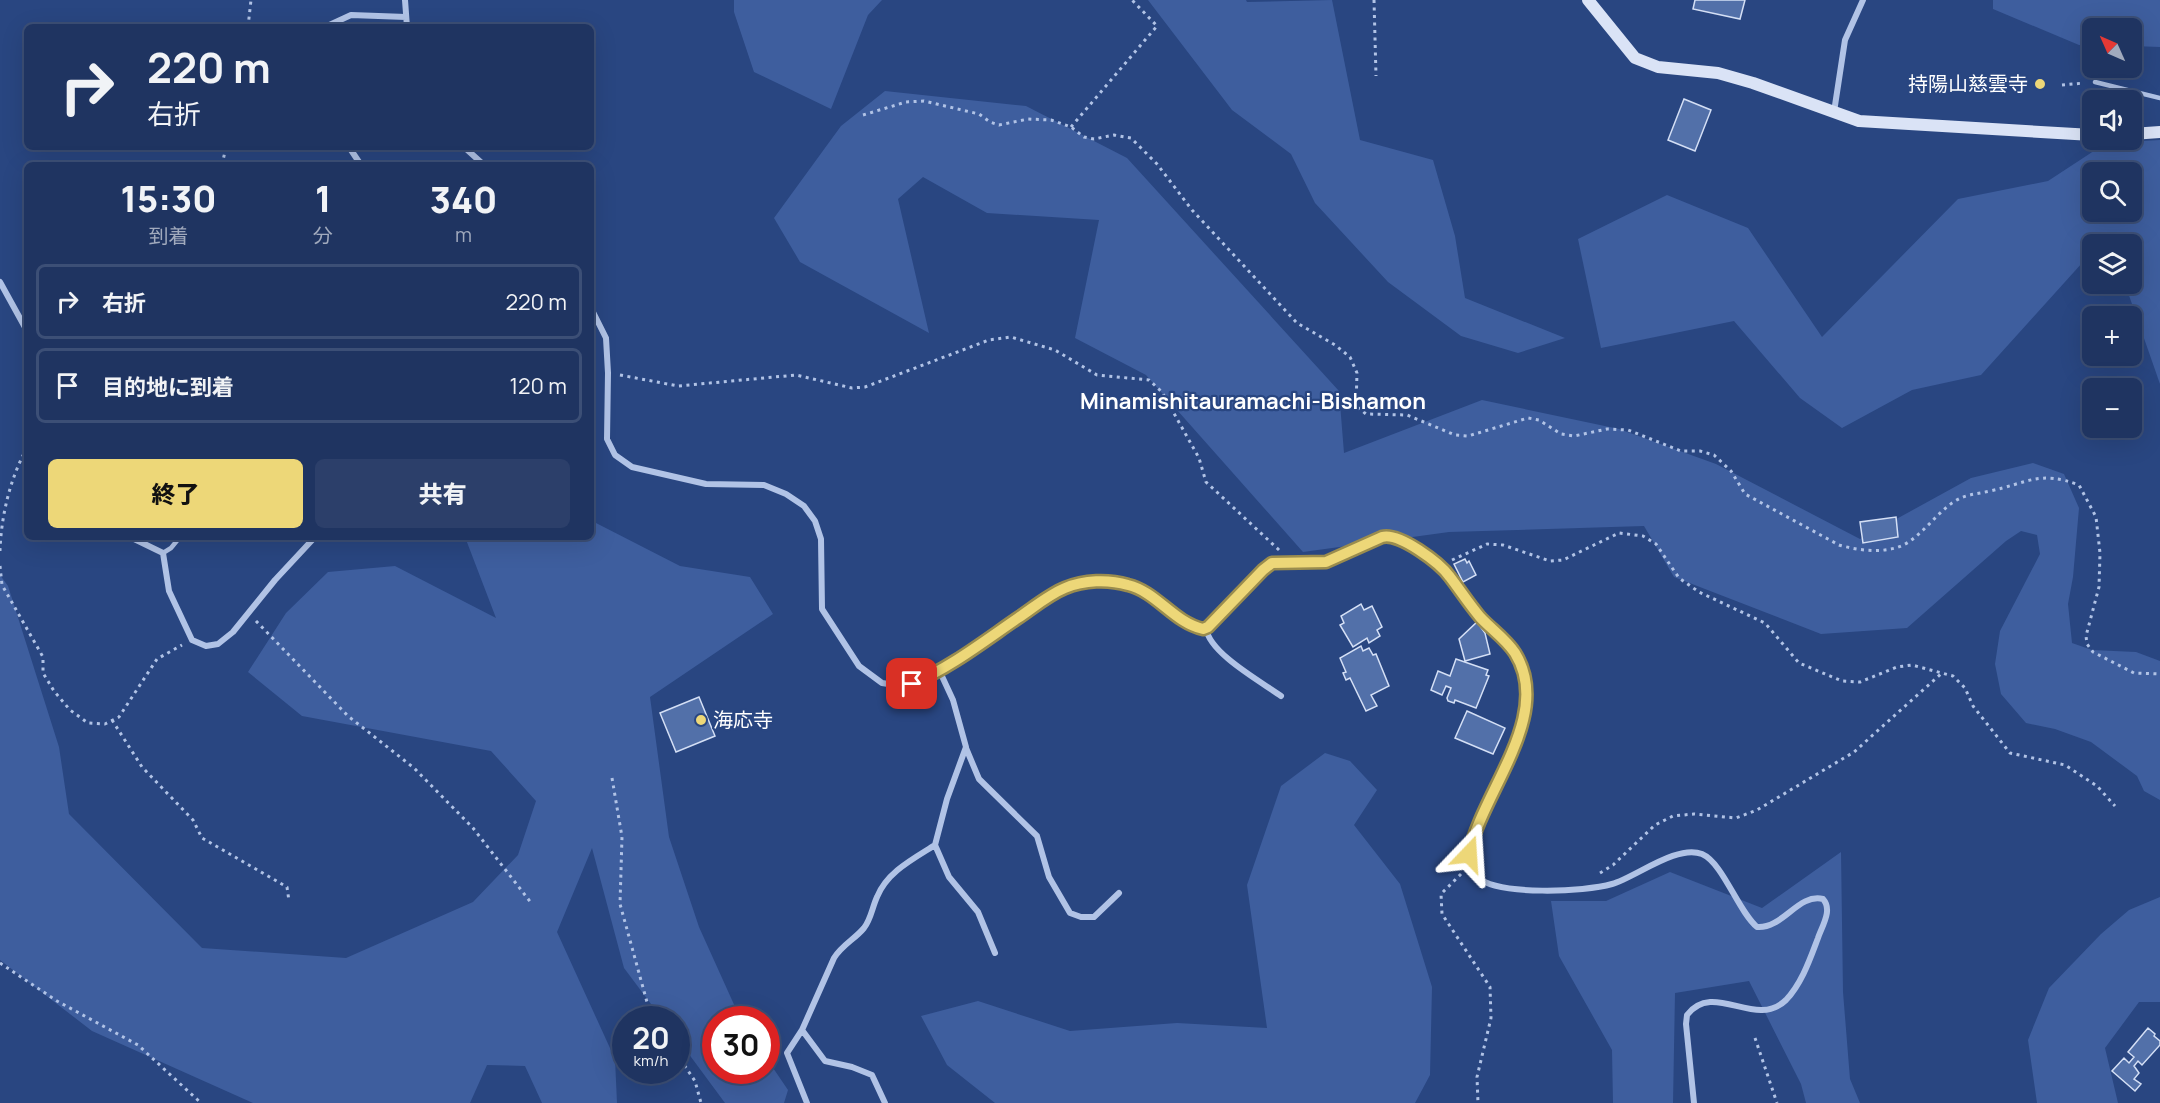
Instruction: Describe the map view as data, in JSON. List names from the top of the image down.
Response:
{
  "districts": ["Minamishitauramachi-Bishamon"],
  "places": ["持陽山慈雲寺", "海応寺"],
  "north": "top left",
  "page": {
    "map_buttons": ["+", "−"],
    "turn": ["220 m", "右折"],
    "eta": [
      "15:30",
      "到着",
      "1",
      "分",
      "340",
      "m"
    ],
    "list": [
      {
        "name": "右折",
        "value": "220 m"
      },
      {
        "name": "目的地に到着",
        "value": "120 m"
      }
    ],
    "buttons": ["終了", "共有"],
    "speed": "20 km/h",
    "limit": "30"
  }
}
